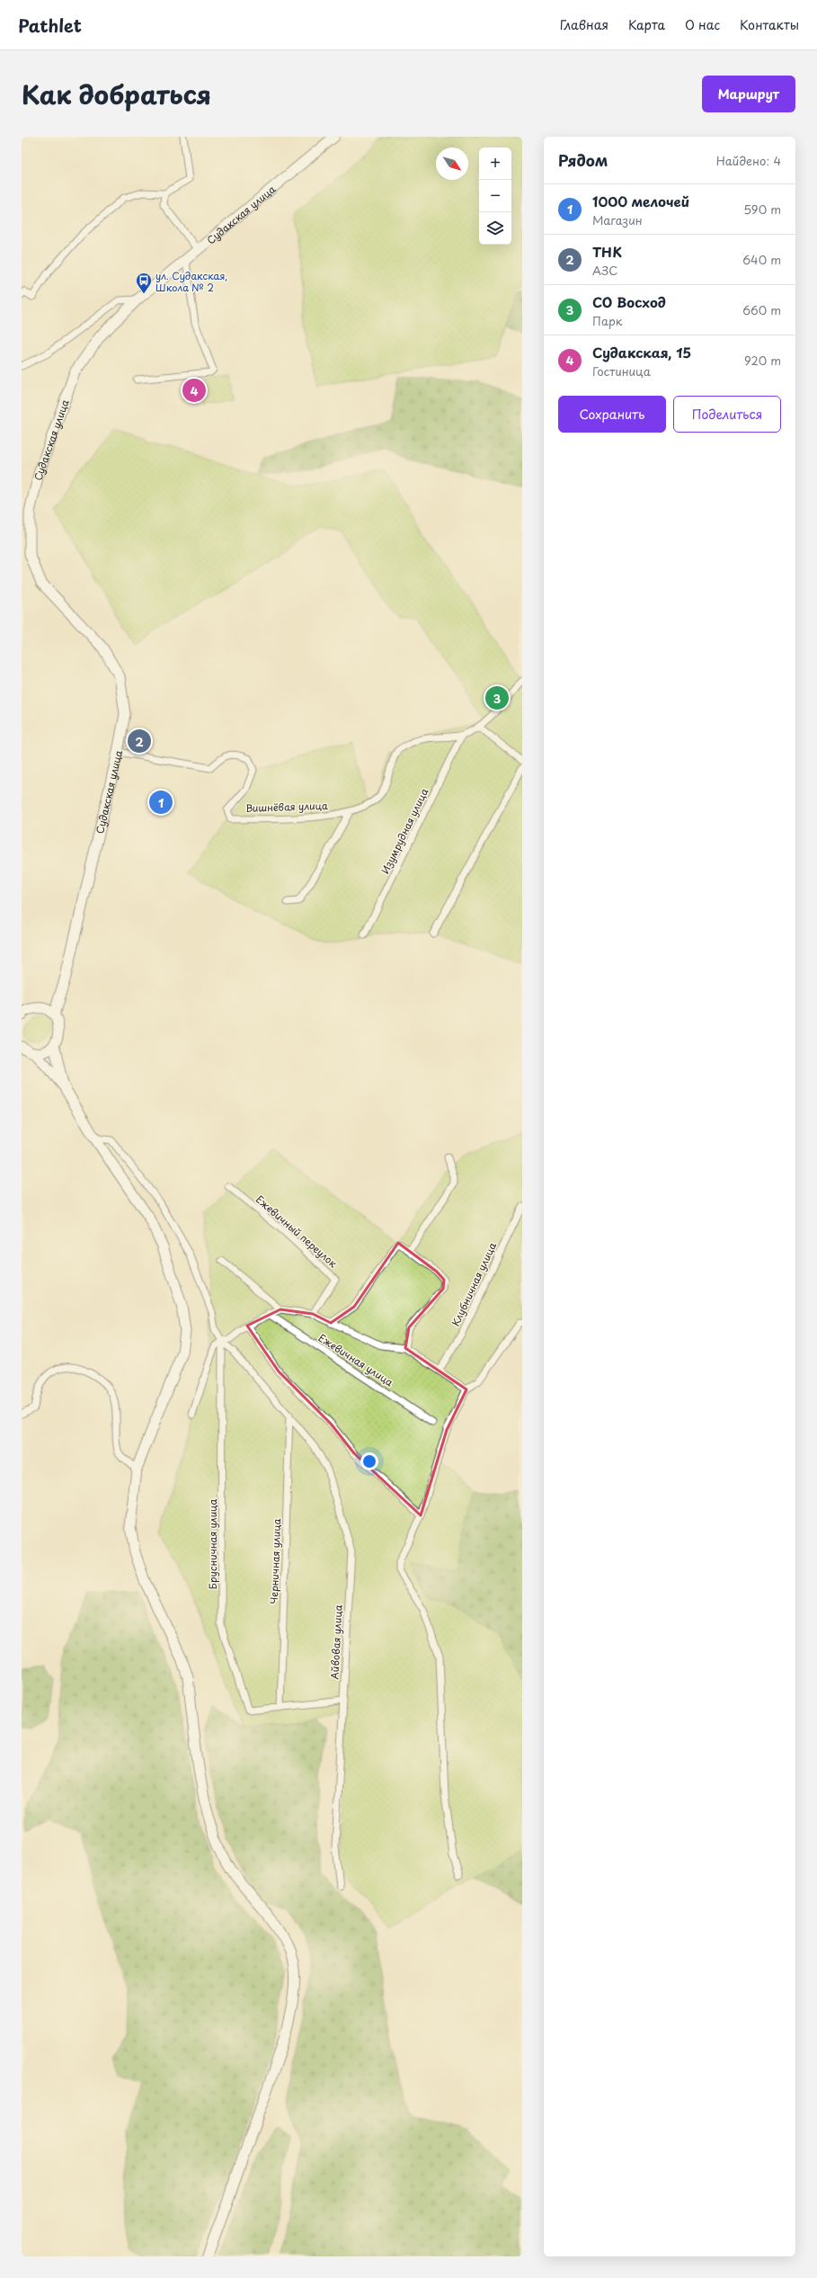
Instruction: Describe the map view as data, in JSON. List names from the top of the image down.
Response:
{
  "streets": {
    "main road": ["Судакская улица"],
    "street": [
      "Вишнёвая улица",
      "Изумрудная улица",
      "Ежевичный переулок",
      "Клубничная улица",
      "Ежевичная улица",
      "Брусничная улица",
      "Черничная улица",
      "Айвовая улица"
    ]
  },
  "crossings": [
    ["Судакская улица", "Вишнёвая улица"],
    ["Вишнёвая улица", "Изумрудная улица"],
    ["Брусничная улица", "Черничная улица"],
    ["Брусничная улица", "Айвовая улица"],
    ["Черничная улица", "Айвовая улица"]
  ],
  "places": {
    "bus stop": ["ул. Судакская, Школа № 2"]
  },
  "north": "bottom right",
  "page": {
    "header": "Pathlet",
    "nav": [
      "Главная",
      "Карта",
      "О нас",
      "Контакты"
    ],
    "title": "Как добраться",
    "buttons": [
      "Маршрут",
      ["Сохранить", "Поделиться"]
    ],
    "heading": ["Рядом", "Найдено: 4"],
    "map_buttons": ["+", "−"],
    "list": [
      {
        "mark": "1",
        "name": "1000 мелочей",
        "note": "Магазин",
        "value": "590 m"
      },
      {
        "mark": "2",
        "name": "ТНК",
        "note": "АЗС",
        "value": "640 m"
      },
      {
        "mark": "3",
        "name": "СО Восход",
        "note": "Парк",
        "value": "660 m"
      },
      {
        "mark": "4",
        "name": "Судакская, 15",
        "note": "Гостиница",
        "value": "920 m"
      }
    ],
    "pins": [
      "4",
      "3",
      "2",
      "1"
    ]
  }
}
